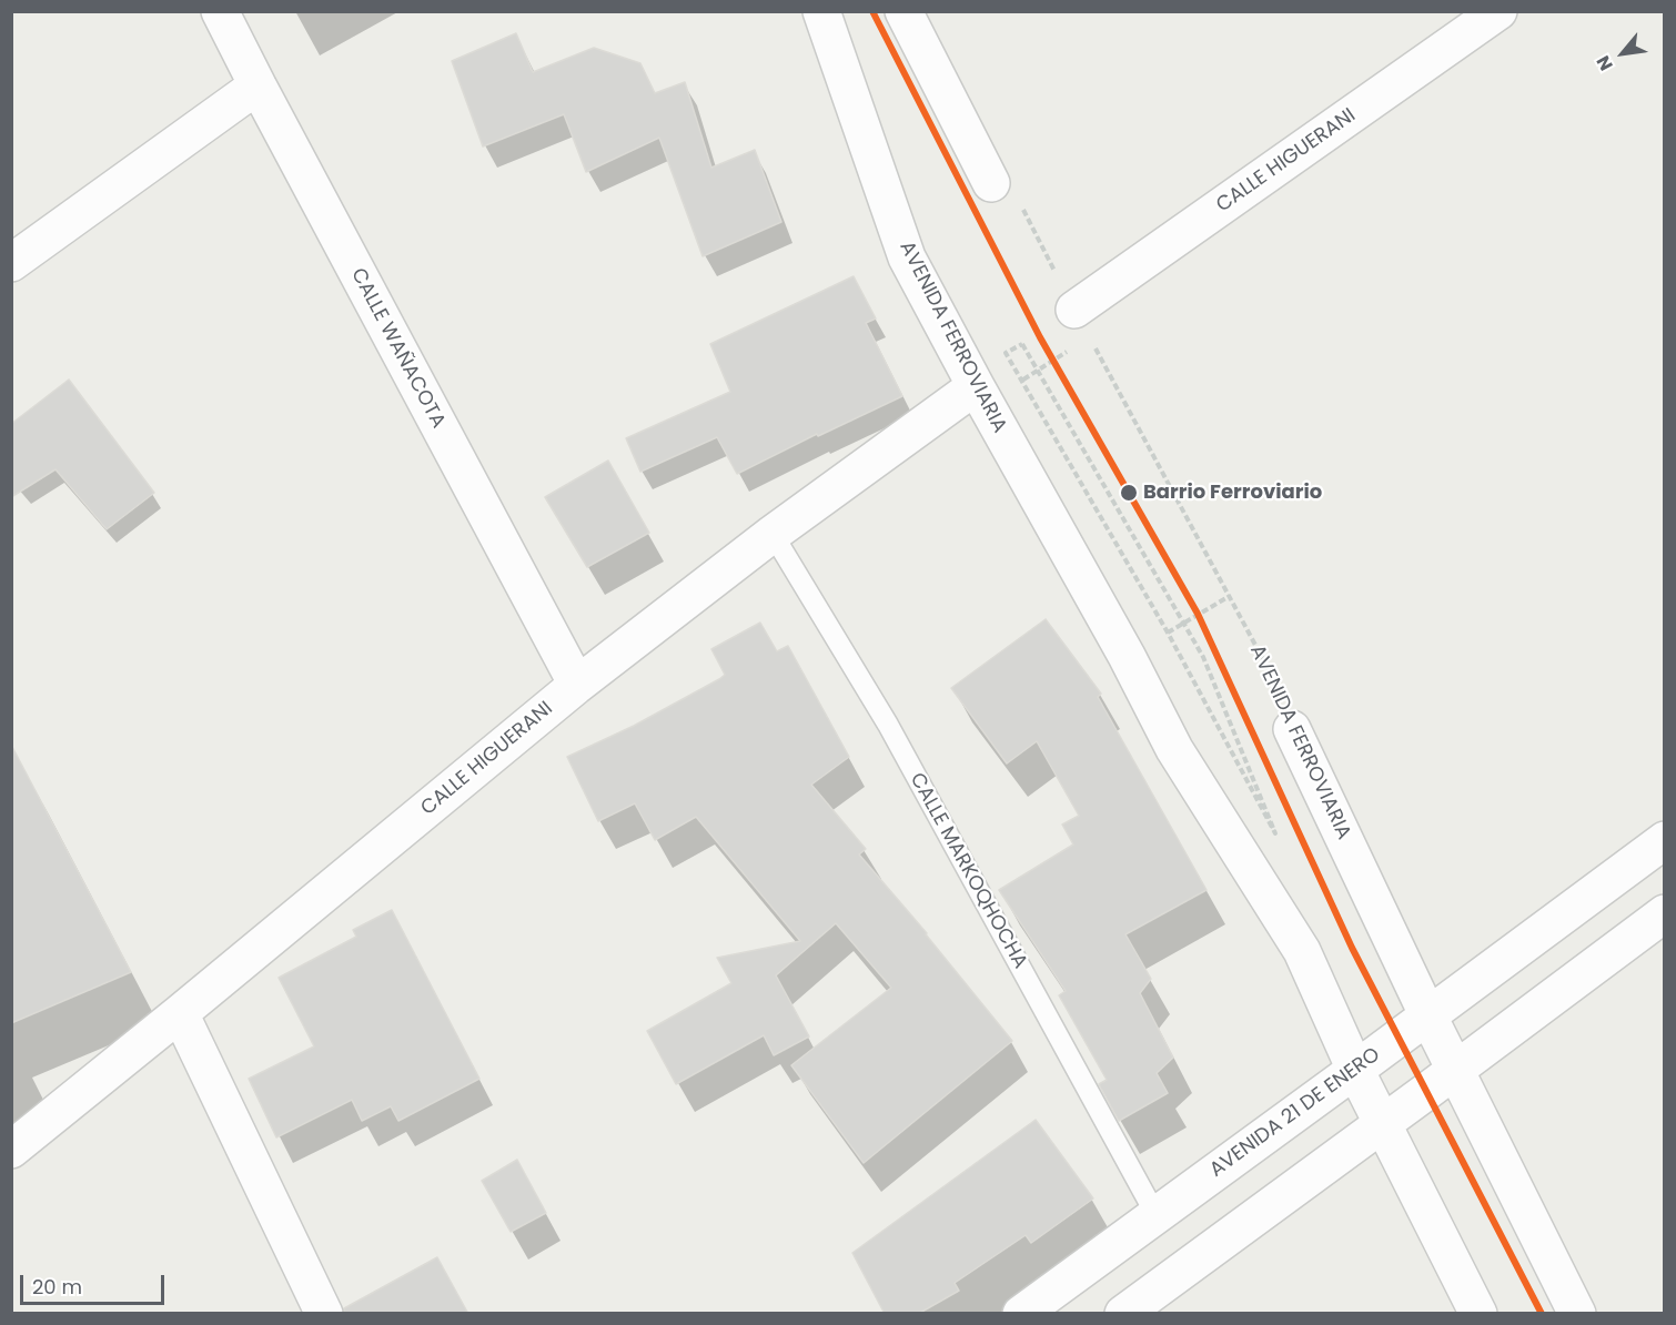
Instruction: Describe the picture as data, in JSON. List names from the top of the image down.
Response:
{
  "streets": {
    "street": [
      "CALLE HIGUERANI",
      "AVENIDA FERROVIARIA",
      "CALLE WAÑACOTA",
      "AVENIDA 21 DE ENERO"
    ],
    "lane": ["CALLE MARKOQHOCHA"]
  },
  "crossings": [
    ["CALLE HIGUERANI", "AVENIDA FERROVIARIA"],
    ["CALLE HIGUERANI", "CALLE WAÑACOTA"],
    ["CALLE HIGUERANI", "CALLE MARKOQHOCHA"],
    ["AVENIDA FERROVIARIA", "AVENIDA 21 DE ENERO"],
    ["CALLE MARKOQHOCHA", "AVENIDA 21 DE ENERO"]
  ],
  "places": ["Barrio Ferroviario"],
  "scale_bar": "20 m",
  "north": "bottom left"
}
